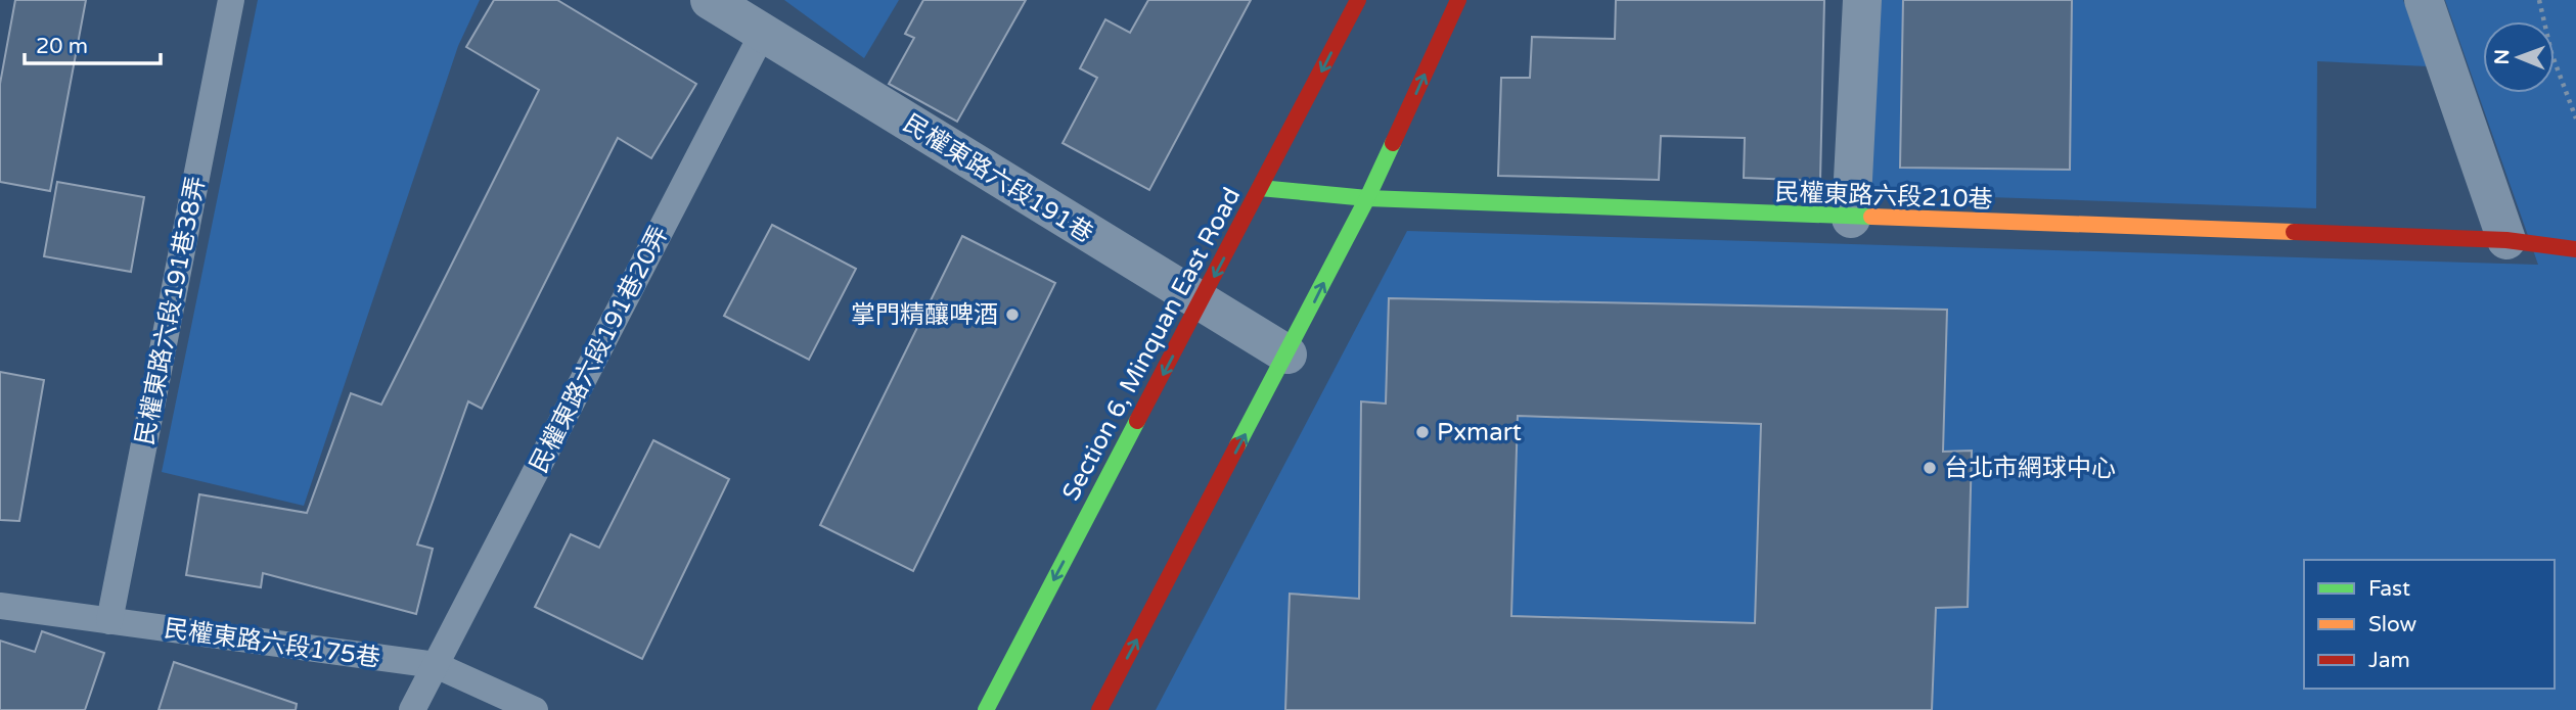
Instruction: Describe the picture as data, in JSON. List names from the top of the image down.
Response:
{
  "streets": {
    "main road": ["民權東路六段210巷", "Section 6, Minquan East Road"],
    "street": ["民權東路六段191巷"],
    "lane": ["民權東路六段191巷38弄", "民權東路六段191巷20弄", "民權東路六段175巷"]
  },
  "crossings": [
    ["民權東路六段191巷", "Section 6, Minquan East Road"],
    ["民權東路六段191巷", "民權東路六段191巷20弄"],
    ["民權東路六段210巷", "Section 6, Minquan East Road"],
    ["民權東路六段191巷38弄", "民權東路六段175巷"],
    ["民權東路六段191巷20弄", "民權東路六段175巷"]
  ],
  "places": ["掌門精釀啤酒", "Pxmart", "台北市網球中心"],
  "legend": ["Fast", "Slow", "Jam"],
  "scale_bar": "20 m",
  "north": "left"
}
